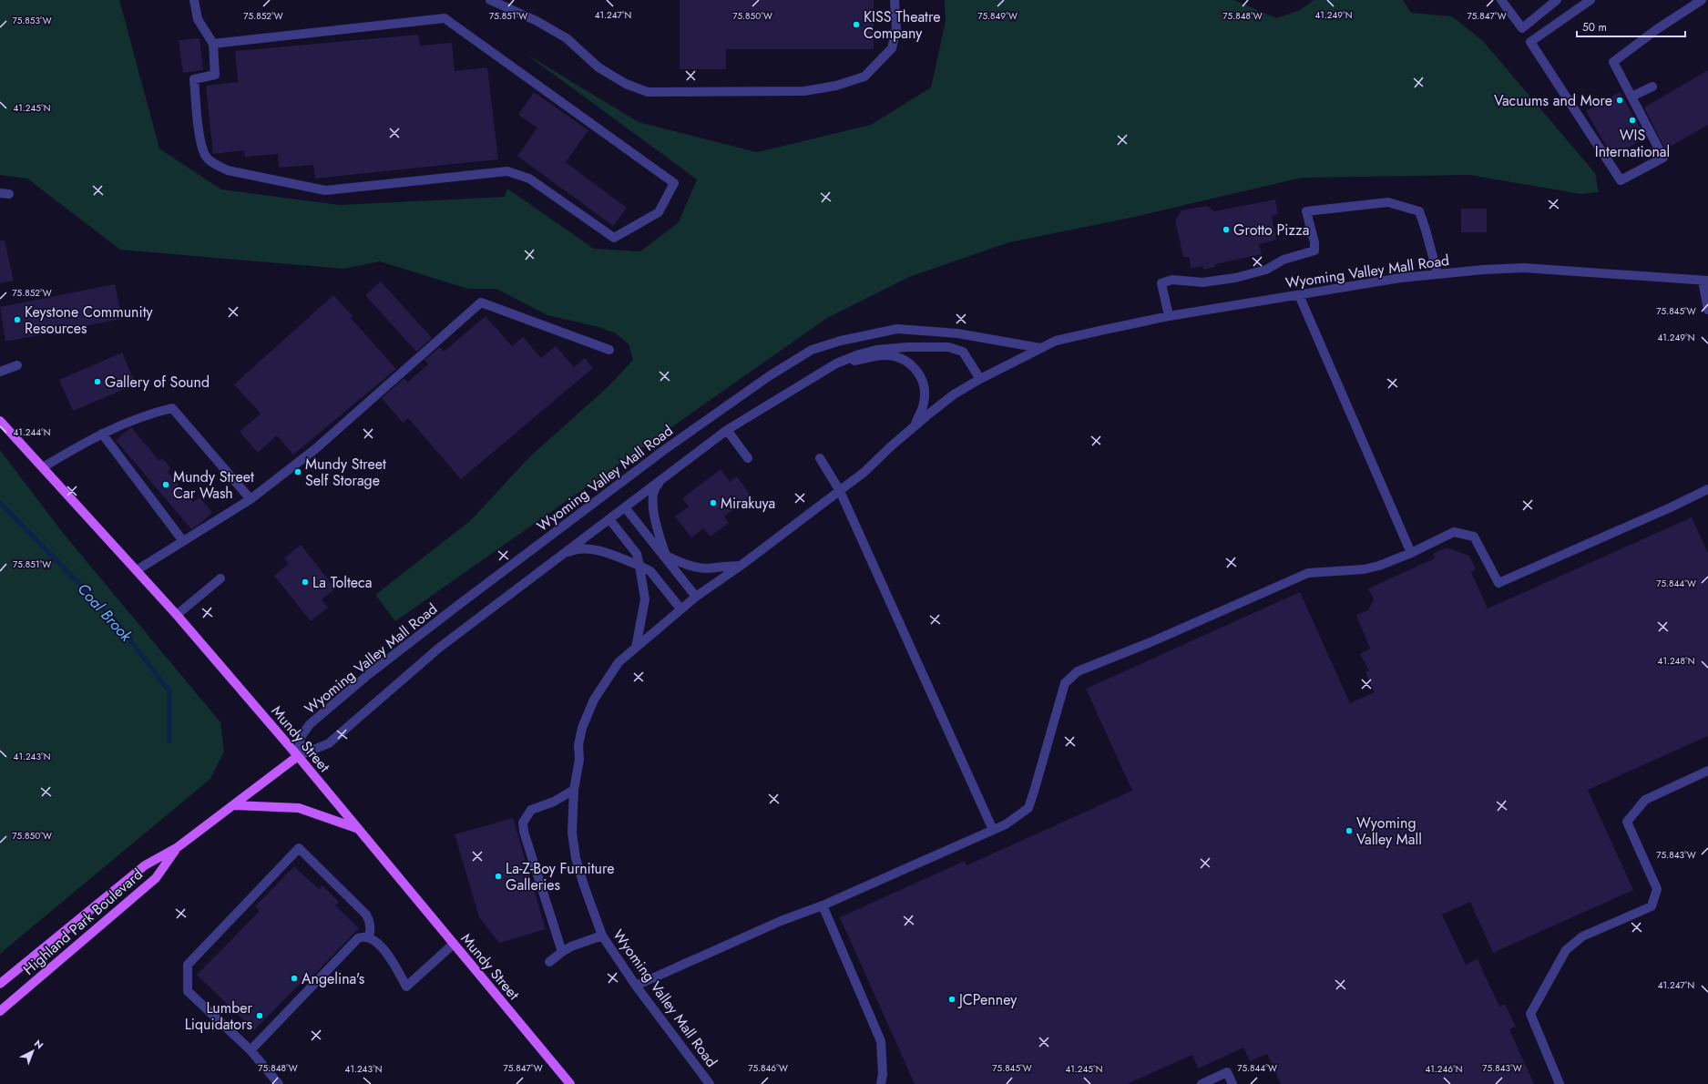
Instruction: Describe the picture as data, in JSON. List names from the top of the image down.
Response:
{
  "streets": {
    "main road": ["Mundy Street", "Highland Park Boulevard"],
    "lane": ["Wyoming Valley Mall Road"]
  },
  "crossings": [
    ["Wyoming Valley Mall Road", "Mundy Street"],
    ["Wyoming Valley Mall Road", "Highland Park Boulevard"],
    ["Mundy Street", "Highland Park Boulevard"]
  ],
  "water": ["Coal Brook"],
  "places": [
    "KISS Theatre Company",
    "Vacuums and More",
    "WIS International",
    "Grotto Pizza",
    "Keystone Community Resources",
    "Gallery of Sound",
    "Mundy Street Self Storage",
    "Mundy Street Car Wash",
    "Mirakuya",
    "La Tolteca",
    "Wyoming Valley Mall",
    "La-Z-Boy Furniture Galleries",
    "Angelina's",
    "JCPenney",
    "Lumber Liquidators"
  ],
  "scale_bar": "50 m",
  "north": "top right",
  "coordinates": [
    "41.247°N",
    "41.249°N",
    "75.852°W",
    "75.851°W",
    "75.850°W",
    "75.849°W",
    "75.848°W",
    "75.847°W",
    "75.853°W",
    "41.245°N",
    "75.845°W",
    "41.244°N",
    "75.844°W",
    "41.248°N",
    "41.243°N",
    "75.843°W",
    "75.846°W",
    "41.246°N"
  ]
}
